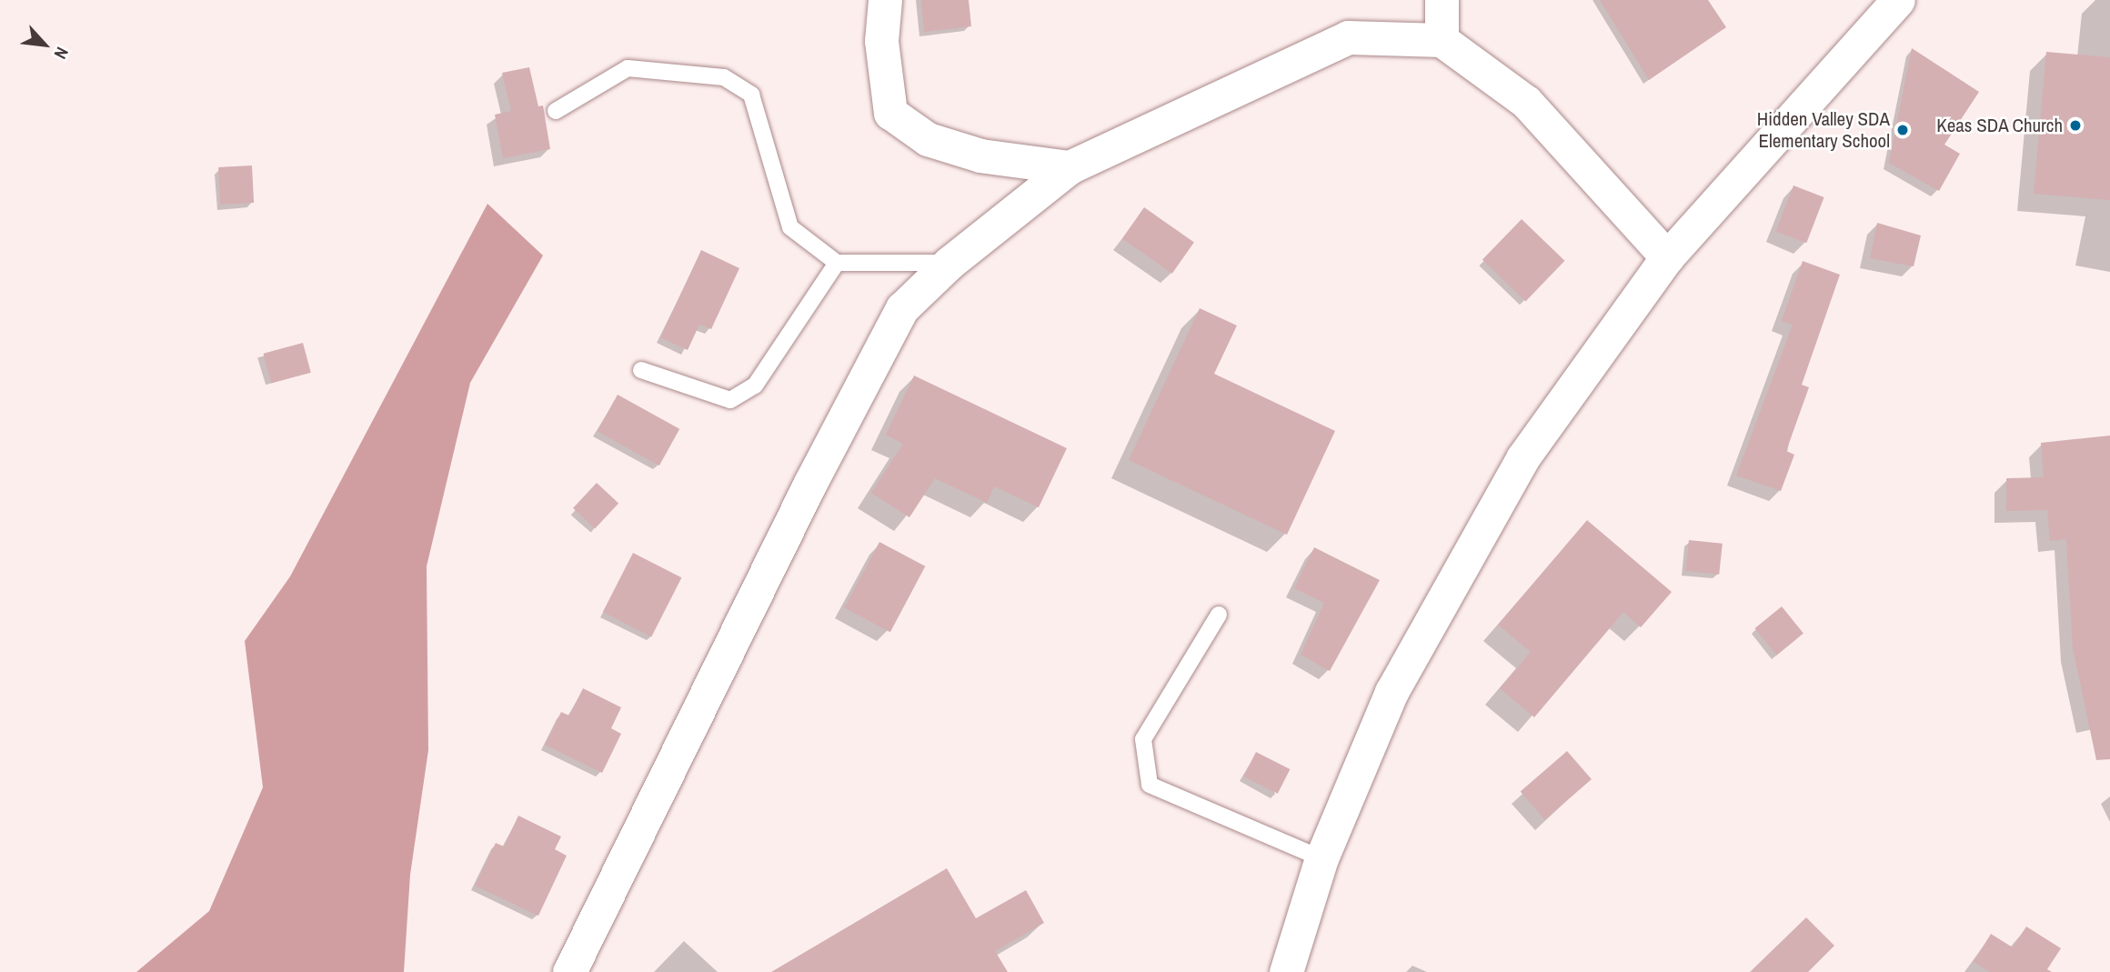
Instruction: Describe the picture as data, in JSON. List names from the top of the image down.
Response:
{
  "places": ["Keas SDA Church", "Hidden Valley SDA Elementary School"],
  "north": "bottom right"
}
